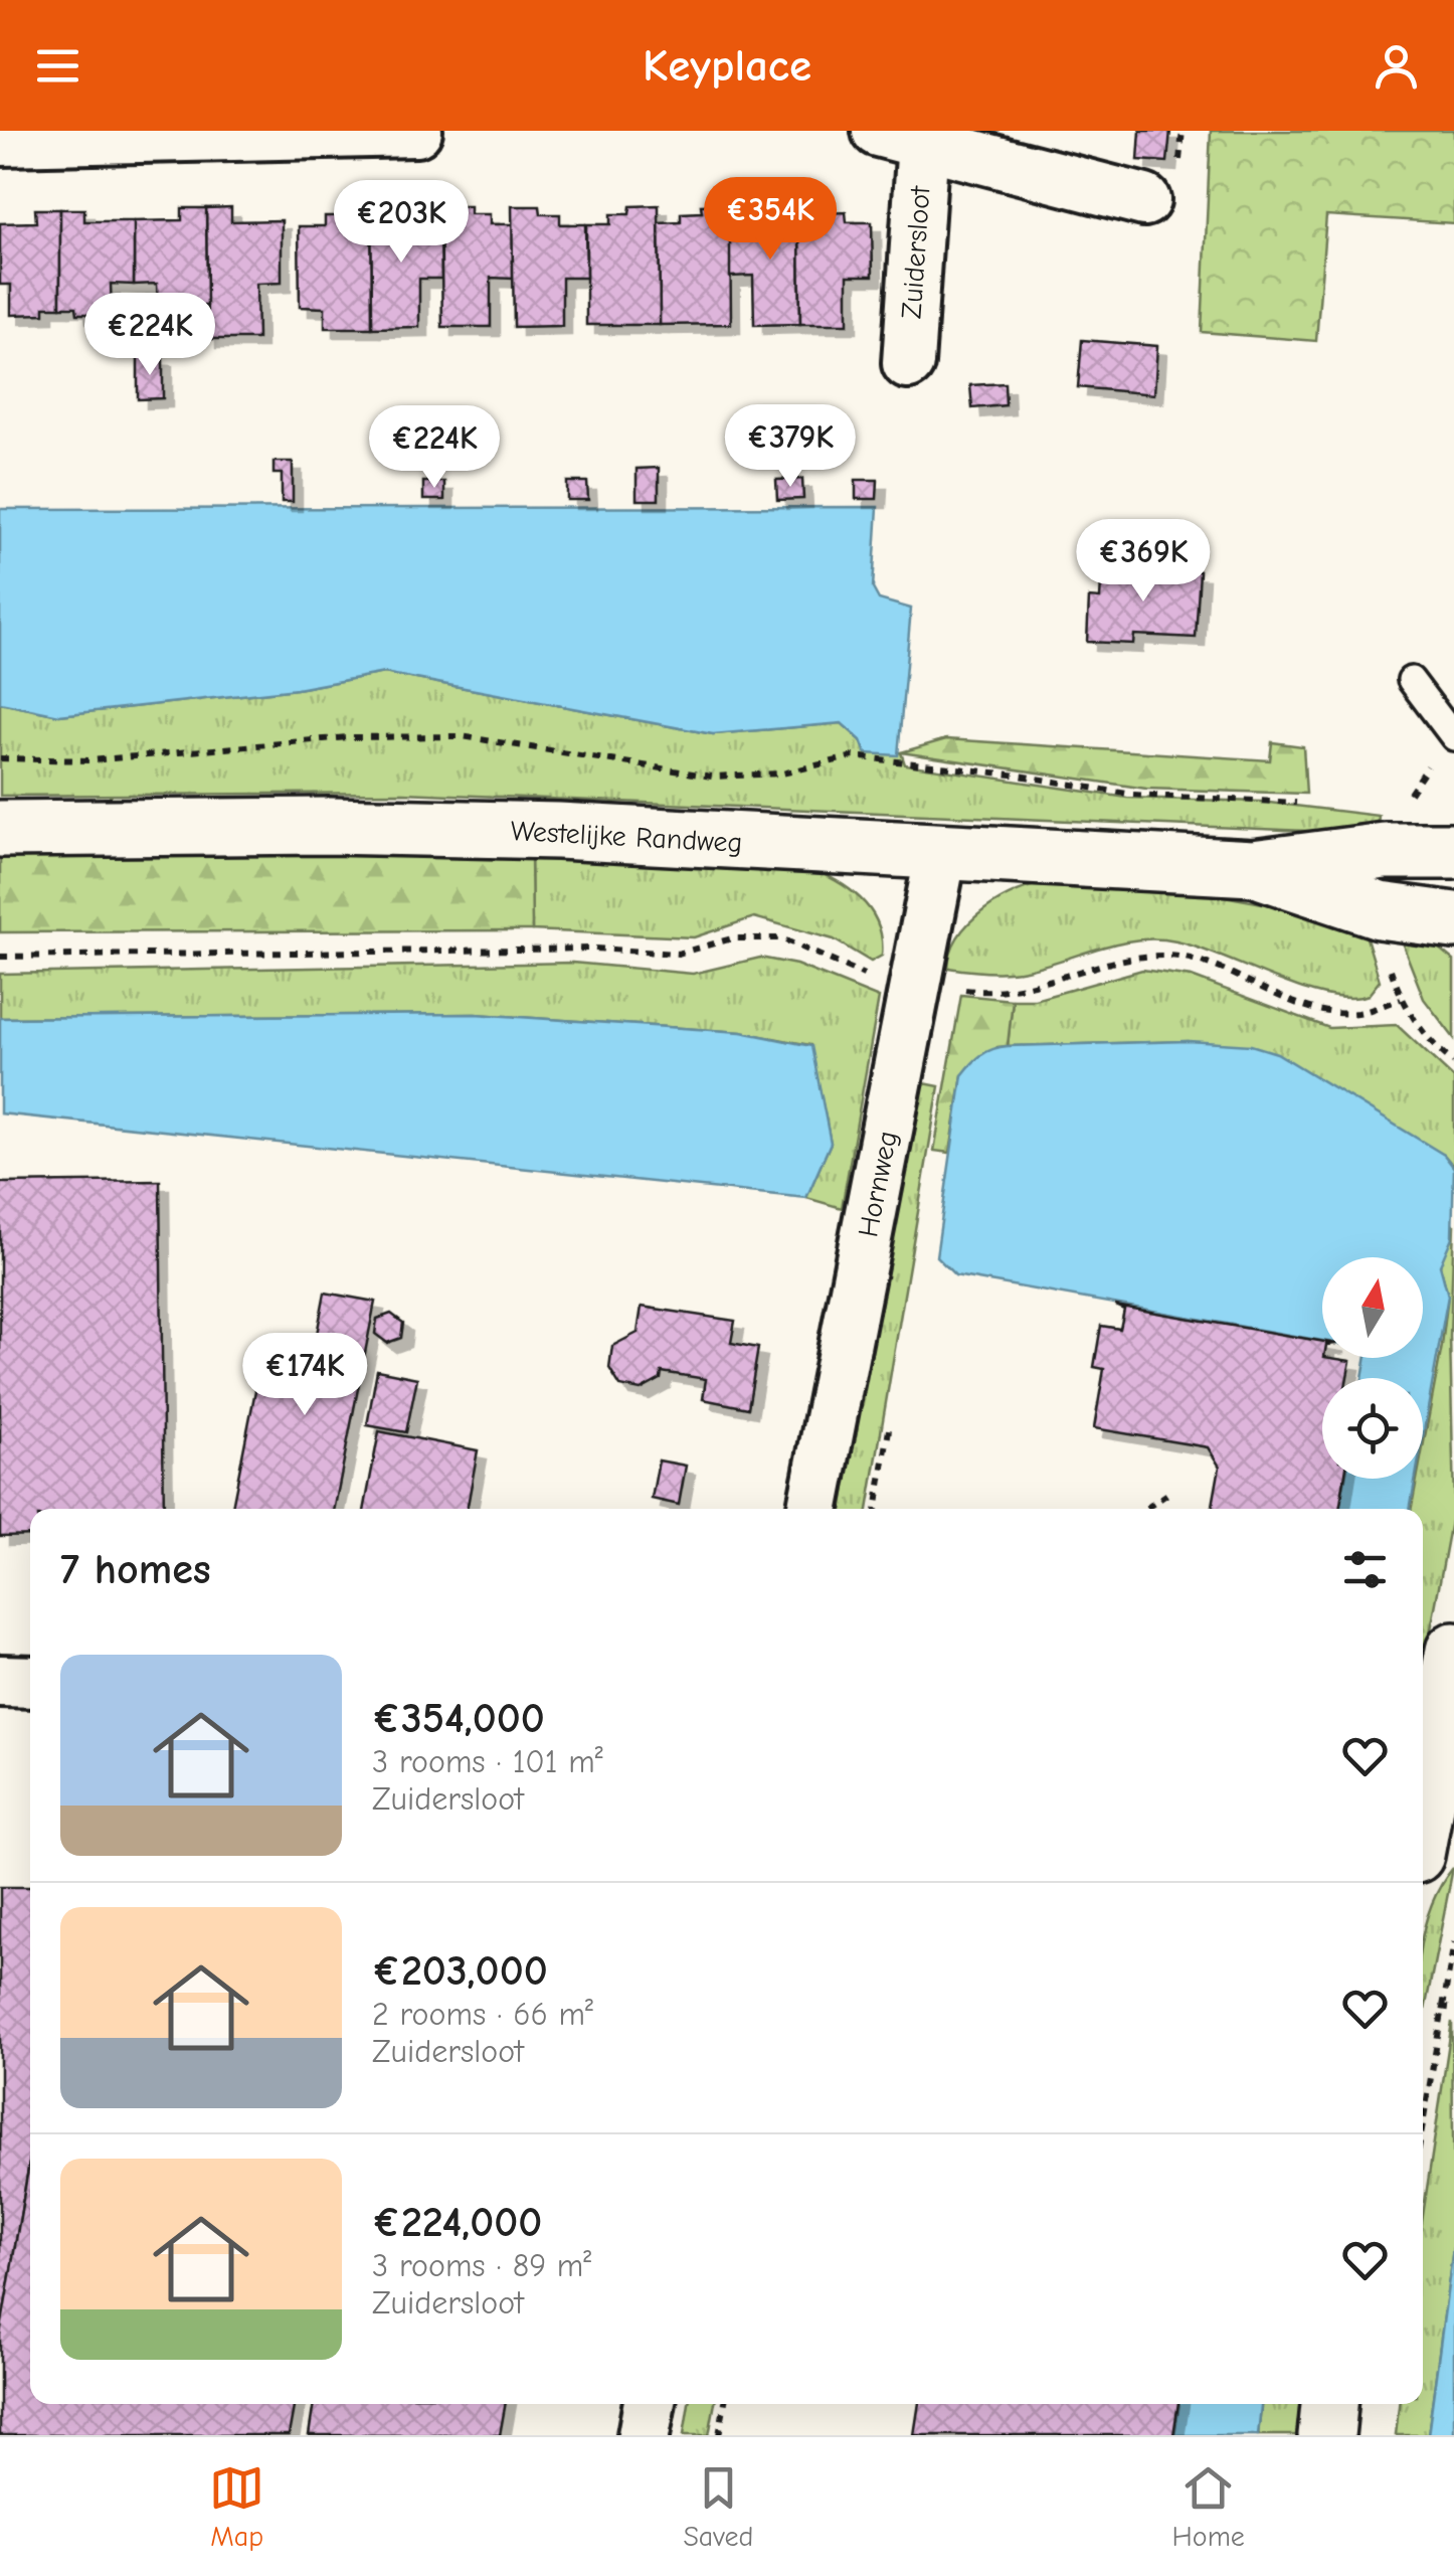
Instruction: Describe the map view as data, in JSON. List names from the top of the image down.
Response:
{
  "streets": {
    "street": ["Zuidersloot", "Westelijke Randweg", "Hornweg"]
  },
  "crossings": [
    ["Westelijke Randweg", "Hornweg"]
  ],
  "north": "top",
  "page": {
    "header": "Keyplace",
    "price": [
      "€354K",
      "€203K",
      "€224K",
      "€379K",
      "€224K",
      "€369K",
      "€174K"
    ],
    "heading": "7 homes",
    "list": [
      {
        "name": "€354,000",
        "note": "3 rooms · 101 m² · Zuidersloot"
      },
      {
        "name": "€203,000",
        "note": "2 rooms · 66 m² · Zuidersloot"
      },
      {
        "name": "€224,000",
        "note": "3 rooms · 89 m² · Zuidersloot"
      }
    ],
    "tabs": ["Map", "Saved", "Home"]
  }
}
